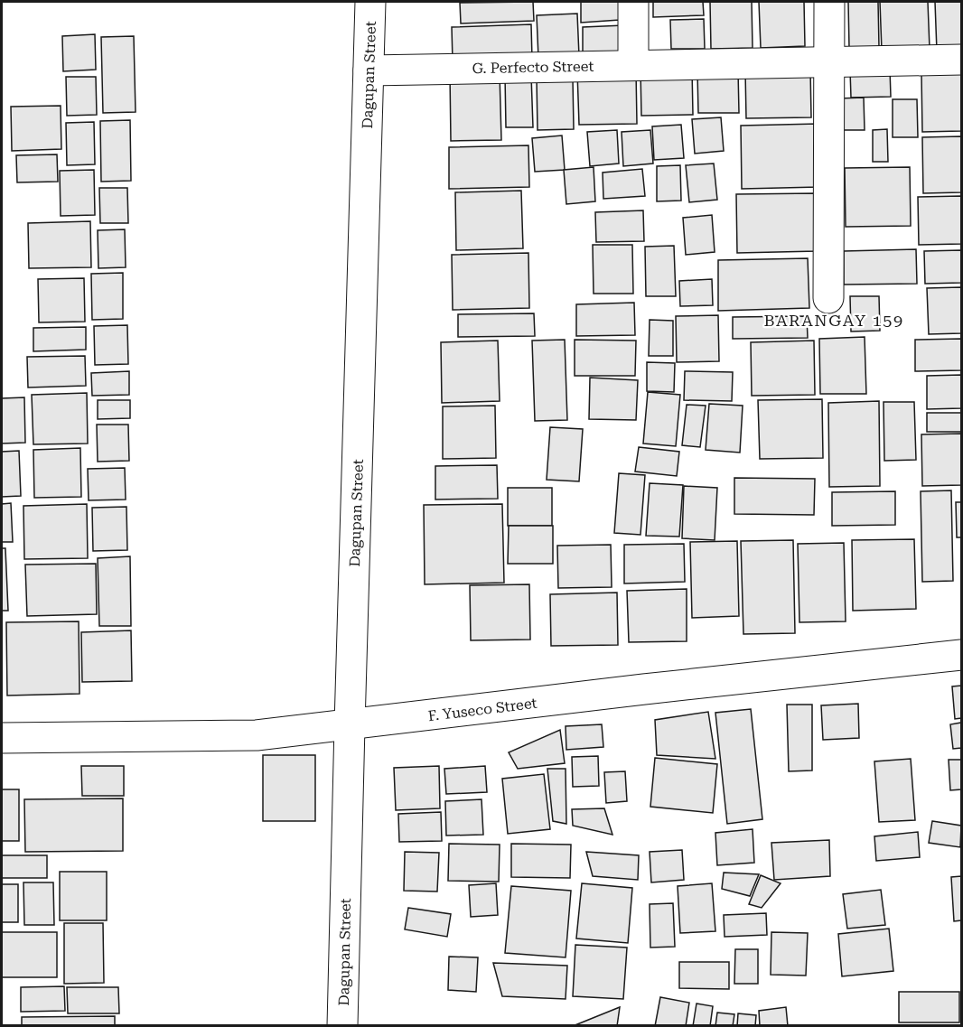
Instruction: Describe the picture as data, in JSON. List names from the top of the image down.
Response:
{
  "streets": {
    "street": ["G. Perfecto Street", "Dagupan Street", "F. Yuseco Street"]
  },
  "crossings": [
    ["G. Perfecto Street", "Dagupan Street"],
    ["Dagupan Street", "F. Yuseco Street"]
  ],
  "districts": ["BARANGAY 159"]
}
